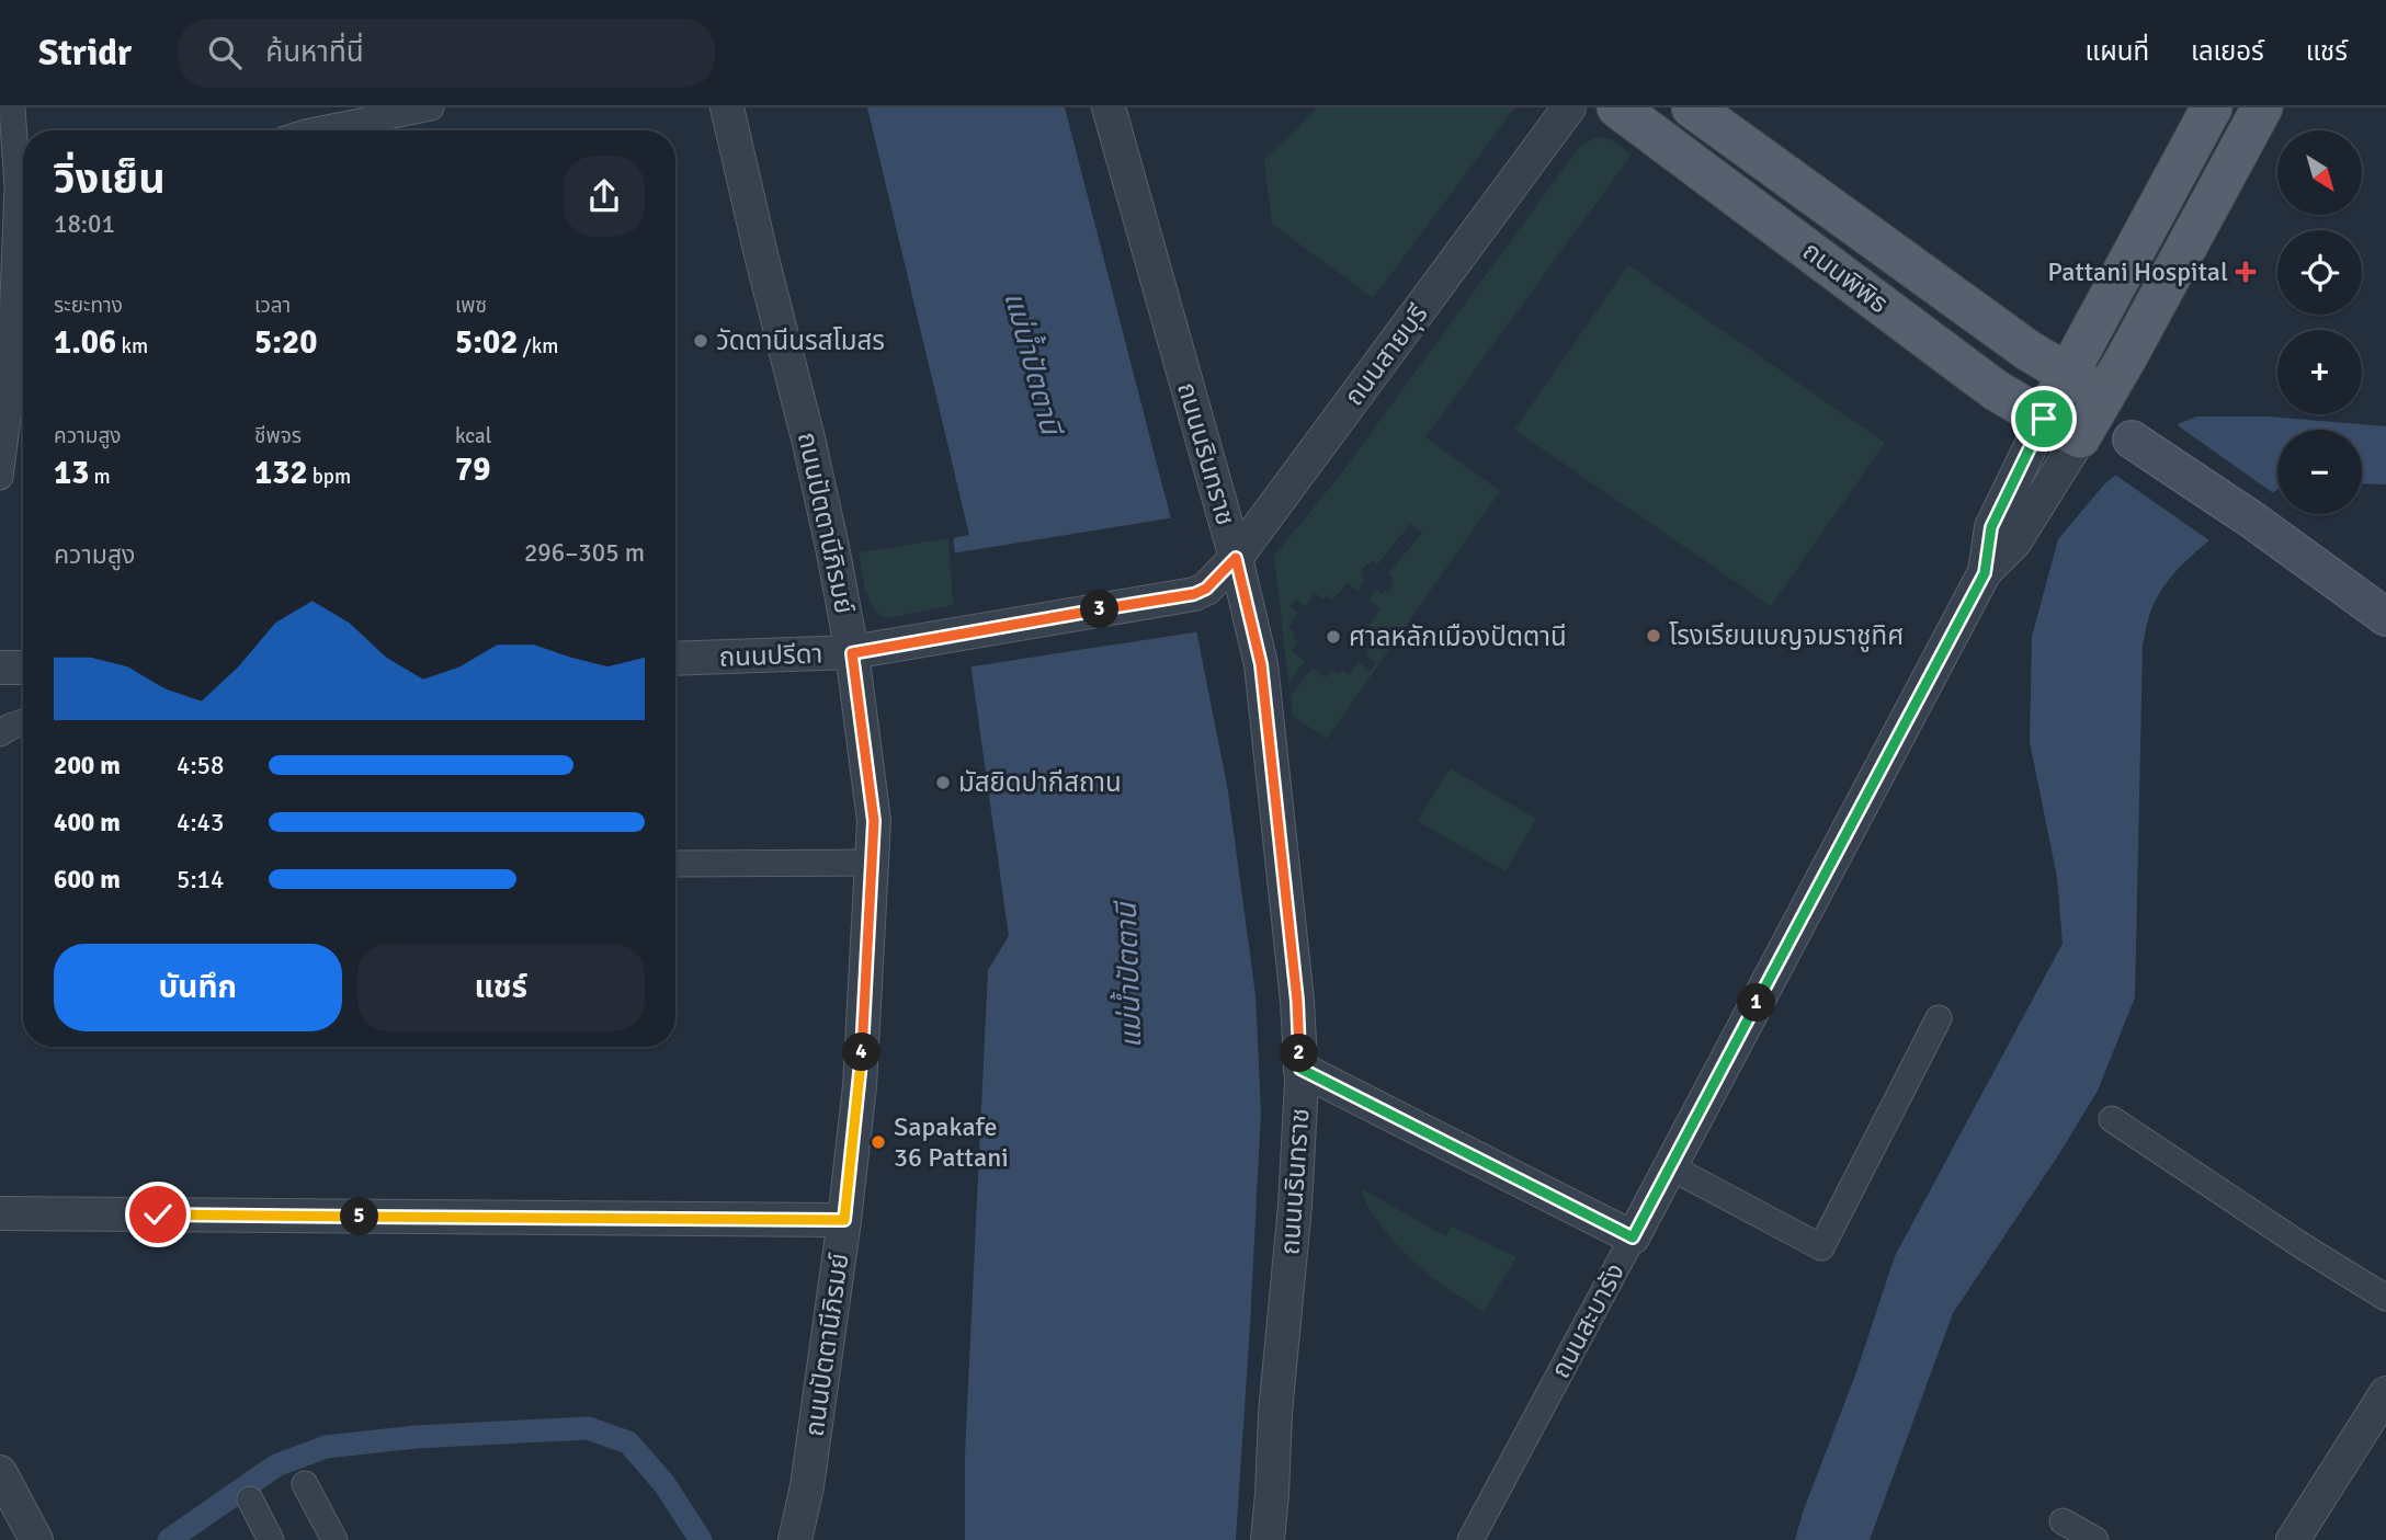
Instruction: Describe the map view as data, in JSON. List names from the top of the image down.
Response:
{
  "streets": {
    "main road": ["ถนนพิพิธ"],
    "street": [
      "ถนนสายบุรี",
      "ถนนนรินทราช",
      "ถนนปัตตานีภิรมย์",
      "ถนนปรีดา",
      "ถนนสะบารัง"
    ]
  },
  "crossings": [
    ["ถนนสายบุรี", "ถนนนรินทราช"],
    ["ถนนสายบุรี", "ถนนปรีดา"],
    ["ถนนปัตตานีภิรมย์", "ถนนปรีดา"]
  ],
  "water": ["แม่น้ำปัตตานี"],
  "places": {
    "health": ["Pattani Hospital"],
    "other": [
      "วัดตานีนรสโมสร",
      "โรงเรียนเบญจมราชูทิศ",
      "ศาลหลักเมืองปัตตานี",
      "มัสยิดปากีสถาน",
      "Sapakafe 36 Pattani"
    ]
  },
  "north": "bottom right",
  "page": {
    "header": "Stridr",
    "search": "ค้นหาที่นี่",
    "nav": ["แผนที่", "เลเยอร์", "แชร์"],
    "map_buttons": ["+", "−"],
    "heading": ["วิ่งเย็น", "18:01"],
    "stats": [
      ["ระยะทาง", "1.06 km"],
      ["เวลา", "5:20"],
      ["เพซ", "5:02 /km"],
      ["ความสูง", "13 m"],
      ["ชีพจร", "132 bpm"],
      ["kcal", "79"]
    ],
    "chart": ["ความสูง", "296–305 m"],
    "pins": [
      "3",
      "1",
      "4",
      "2",
      "5"
    ],
    "list": [
      {
        "name": "200 m",
        "note": "4:58"
      },
      {
        "name": "400 m",
        "note": "4:43"
      },
      {
        "name": "600 m",
        "note": "5:14"
      }
    ],
    "buttons": ["บันทึก", "แชร์"]
  }
}
